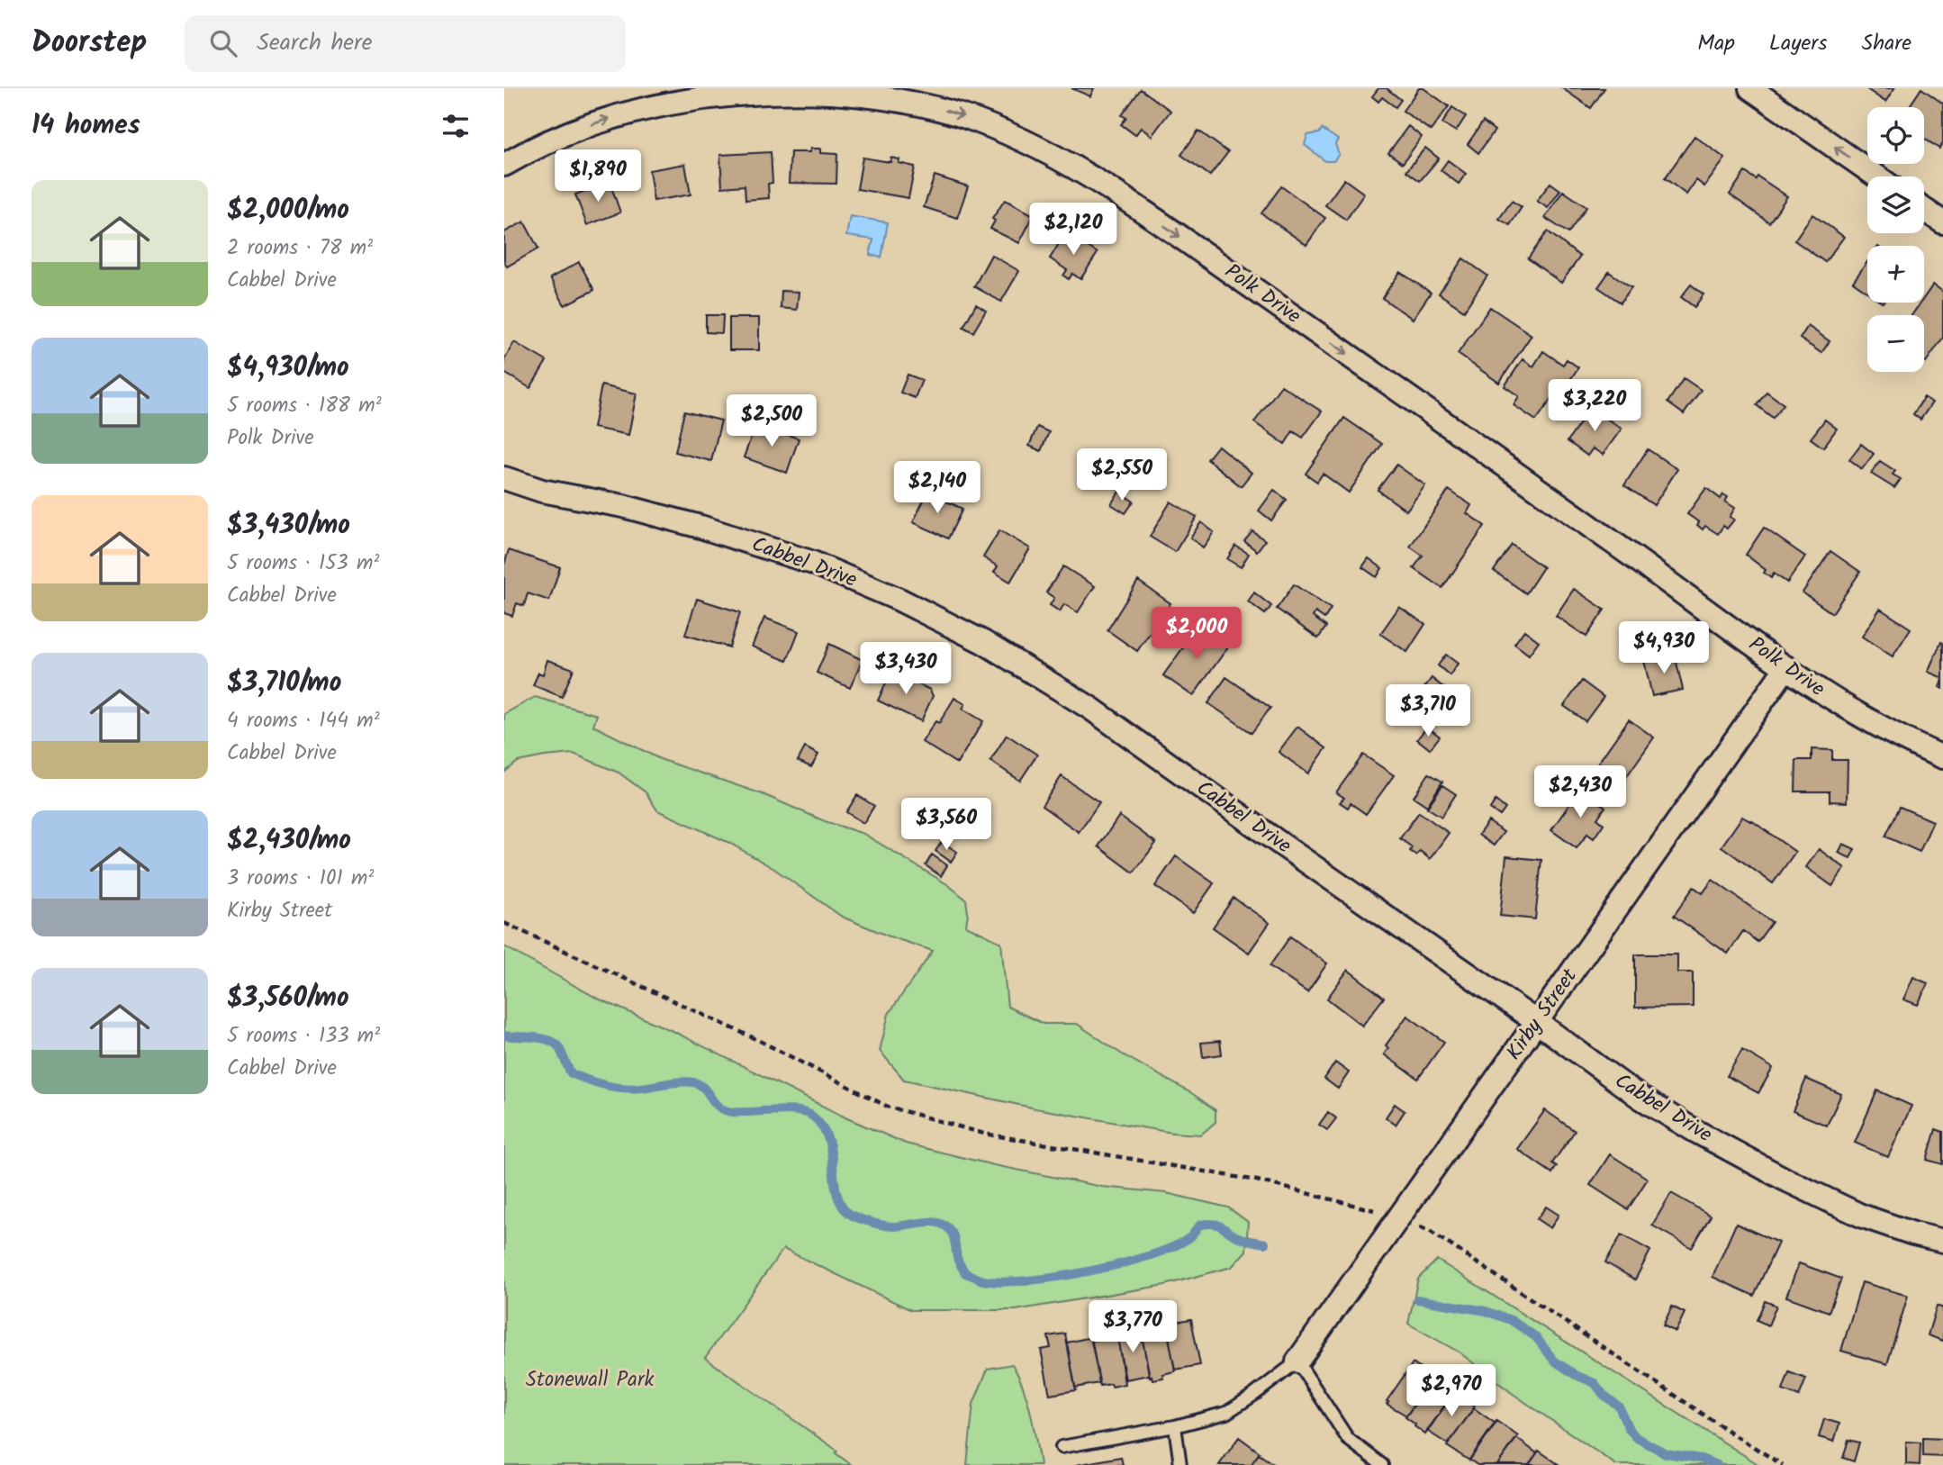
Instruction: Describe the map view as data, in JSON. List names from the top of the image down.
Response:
{
  "streets": {
    "street": ["Polk Drive", "Cabbel Drive", "Kirby Street"]
  },
  "crossings": [
    ["Polk Drive", "Kirby Street"],
    ["Cabbel Drive", "Kirby Street"]
  ],
  "one_way": ["Polk Drive"],
  "parks": ["Stonewall Park"],
  "page": {
    "header": "Doorstep",
    "search": "Search here",
    "nav": ["Map", "Layers", "Share"],
    "heading": "14 homes",
    "map_buttons": ["+", "−"],
    "price": [
      "$1,890",
      "$2,120",
      "$3,220",
      "$2,500",
      "$2,550",
      "$2,140",
      "$2,000",
      "$4,930",
      "$3,430",
      "$3,710",
      "$2,430",
      "$3,560",
      "$3,770",
      "$2,970"
    ],
    "list": [
      {
        "name": "$2,000/mo",
        "note": "2 rooms · 78 m² · Cabbel Drive"
      },
      {
        "name": "$4,930/mo",
        "note": "5 rooms · 188 m² · Polk Drive"
      },
      {
        "name": "$3,430/mo",
        "note": "5 rooms · 153 m² · Cabbel Drive"
      },
      {
        "name": "$3,710/mo",
        "note": "4 rooms · 144 m² · Cabbel Drive"
      },
      {
        "name": "$2,430/mo",
        "note": "3 rooms · 101 m² · Kirby Street"
      },
      {
        "name": "$3,560/mo",
        "note": "5 rooms · 133 m² · Cabbel Drive"
      }
    ]
  }
}
